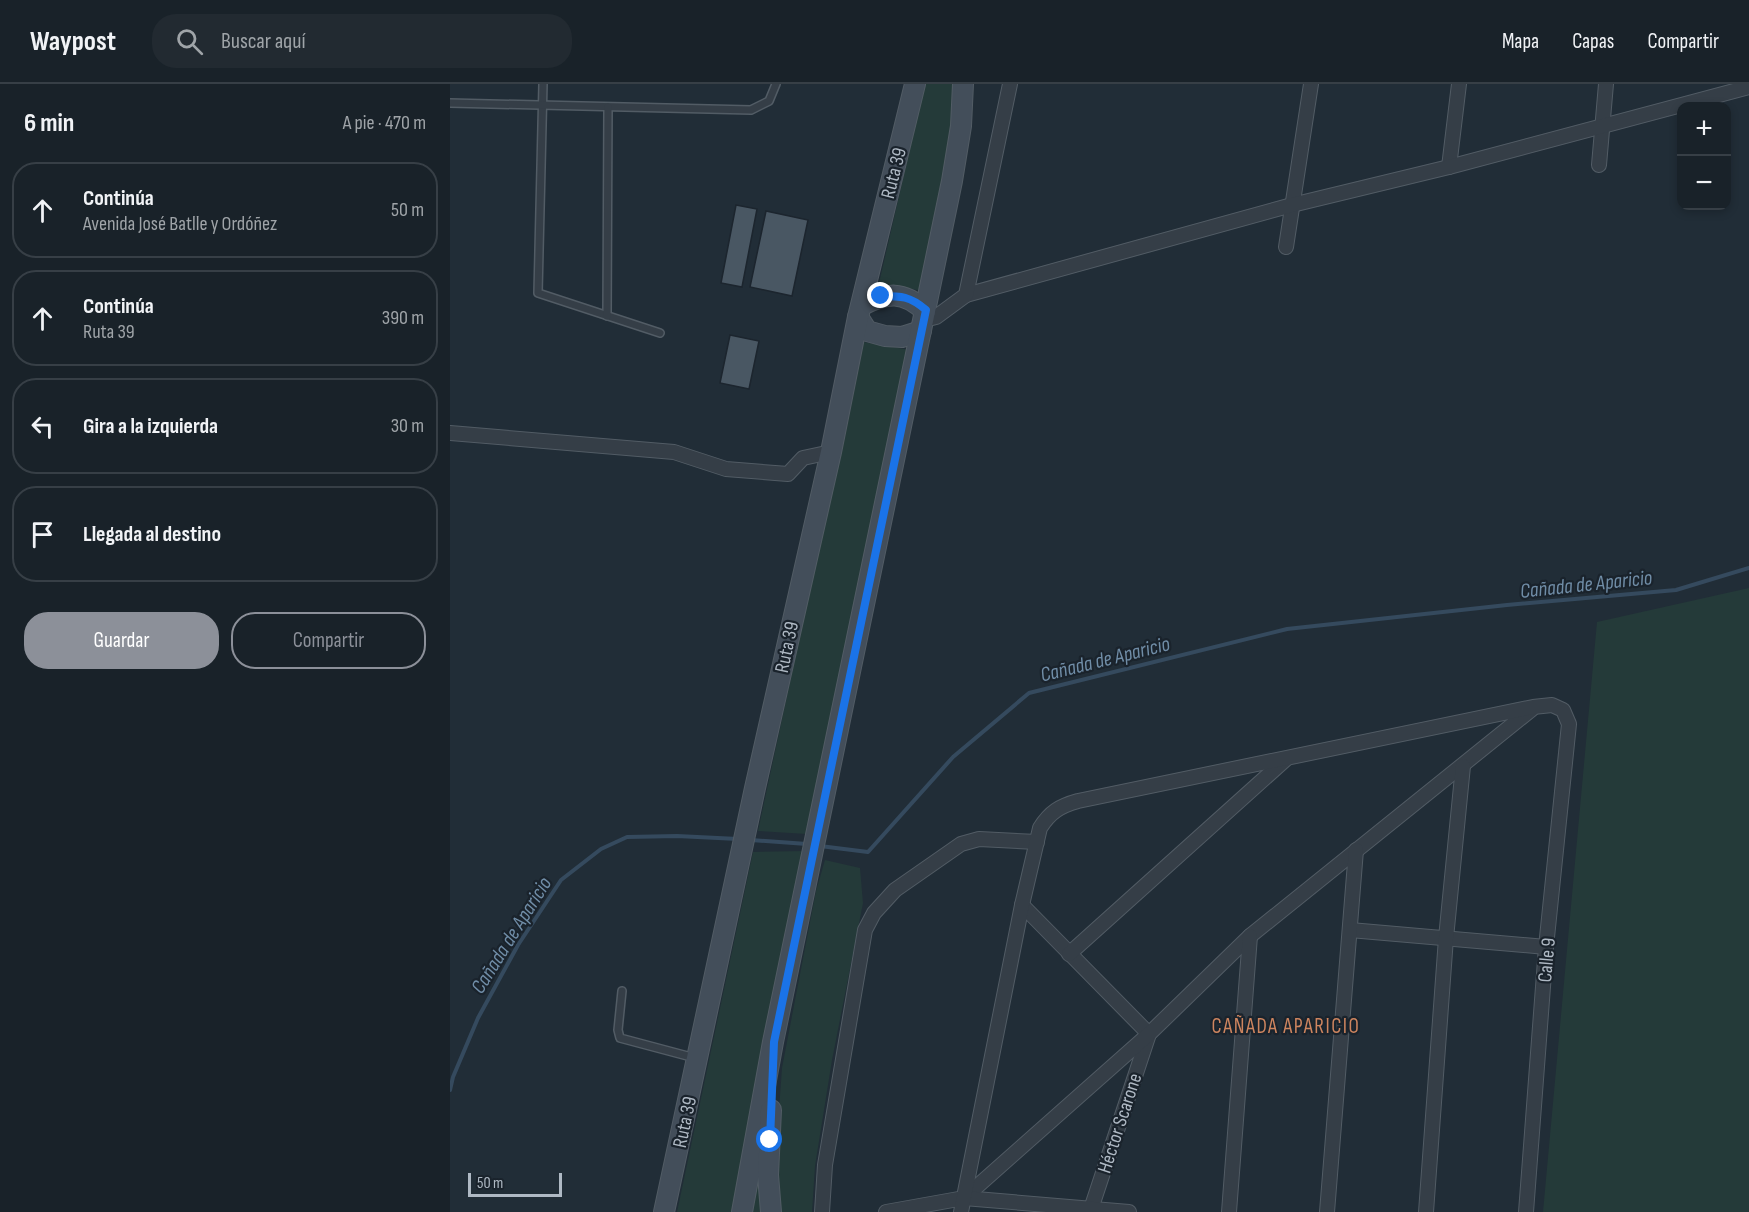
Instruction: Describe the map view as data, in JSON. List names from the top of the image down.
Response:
{
  "streets": {
    "main road": ["Ruta 39"],
    "street": ["Calle 9", "Héctor Scarone"]
  },
  "districts": ["CAÑADA APARICIO"],
  "water": ["Cañada de Aparicio"],
  "scale_bar": "50 m",
  "page": {
    "header": "Waypost",
    "search": "Buscar aquí",
    "nav": ["Mapa", "Capas", "Compartir"],
    "heading": ["6 min", "A pie · 470 m"],
    "map_buttons": ["+", "−"],
    "list": [
      ["Continúa", "Avenida José Batlle y Ordóñez", "50 m"],
      ["Continúa", "Ruta 39", "390 m"],
      ["Gira a la izquierda", "30 m"],
      "Llegada al destino"
    ],
    "buttons": ["Guardar", "Compartir"],
    "scale": "50 m"
  }
}
